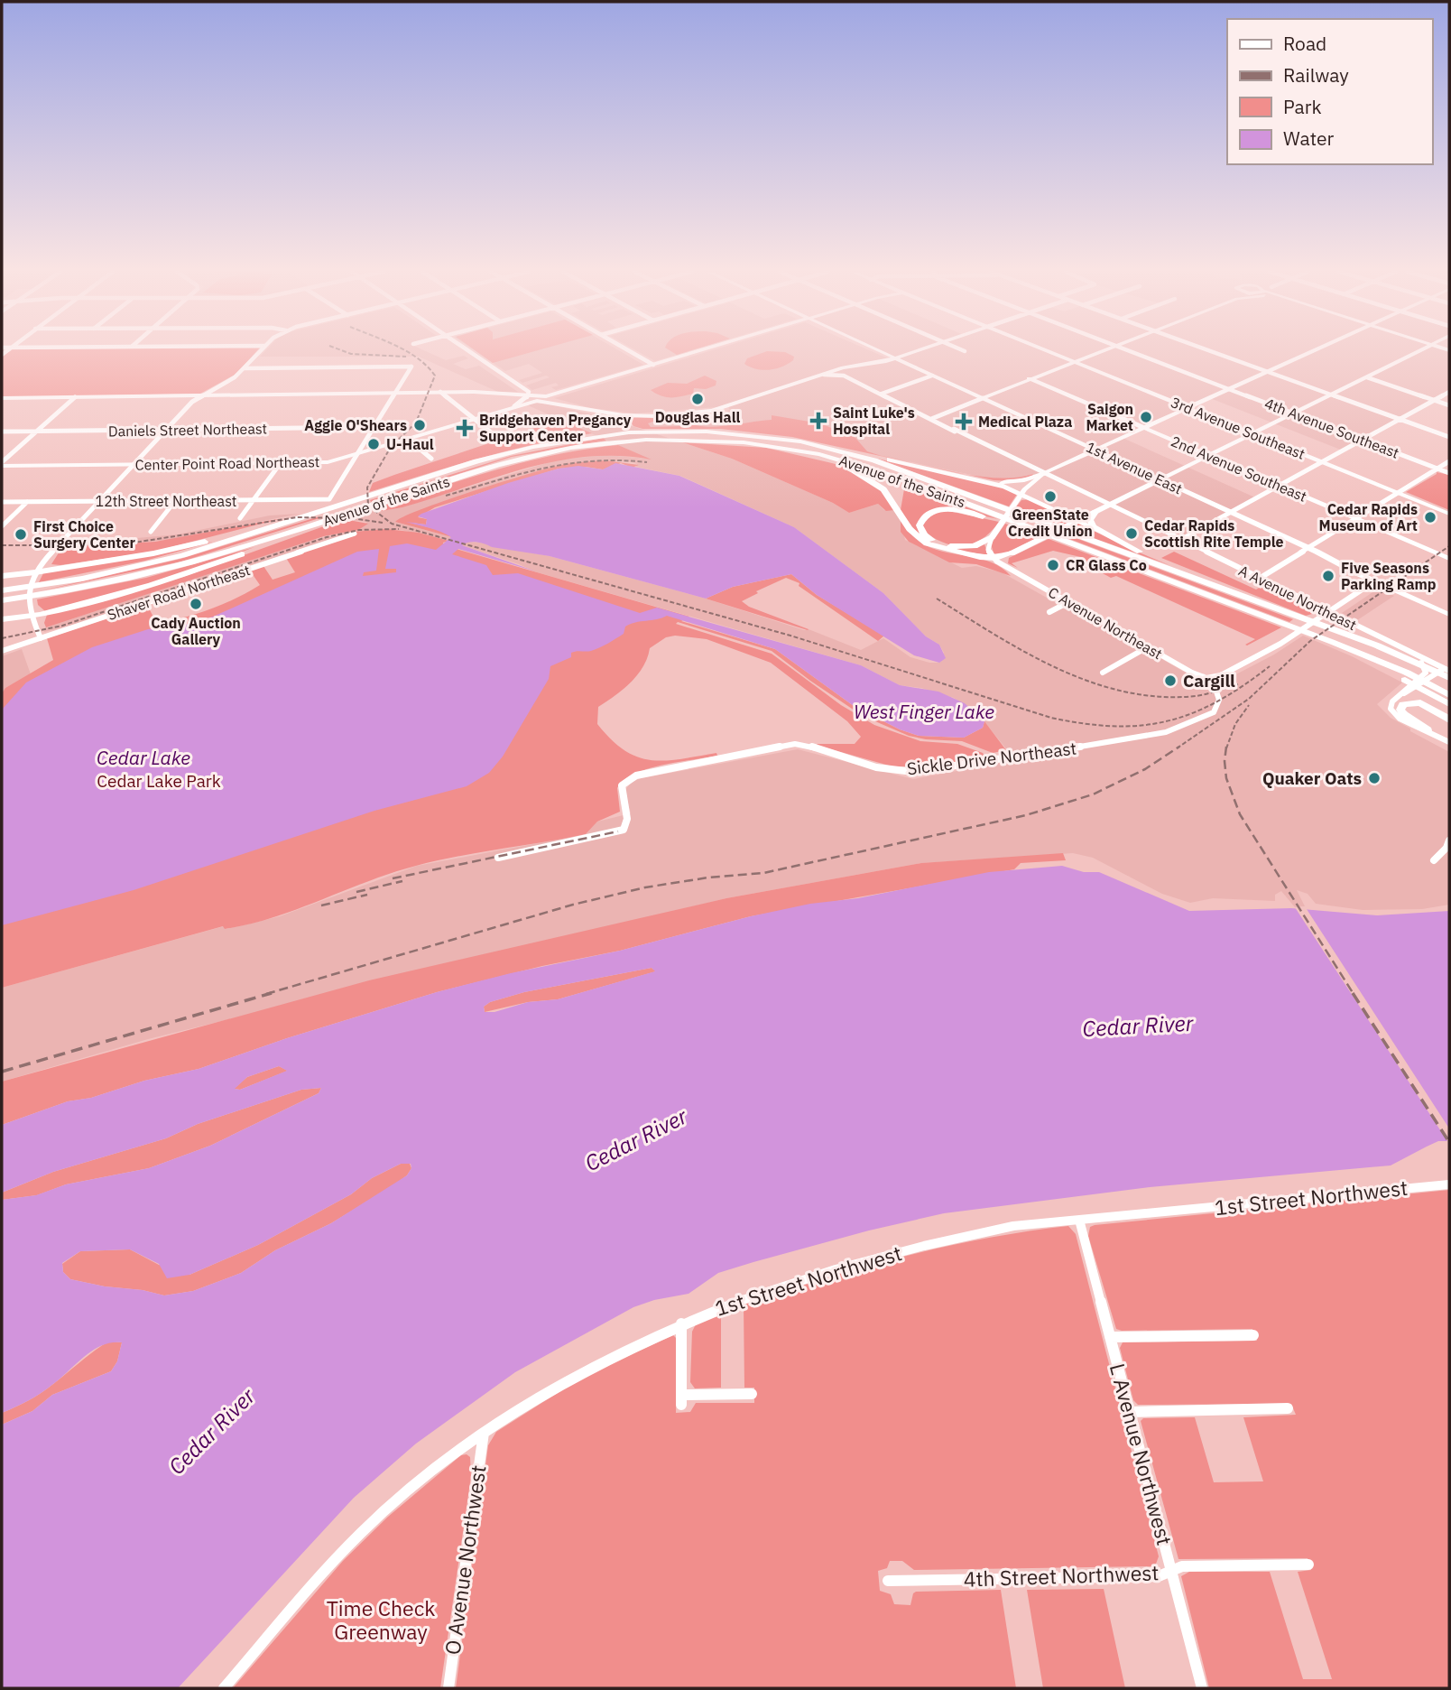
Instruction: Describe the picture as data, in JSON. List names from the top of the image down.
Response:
{
  "streets": {
    "highway": ["Avenue of the Saints"],
    "main road": [
      "3rd Avenue Southeast",
      "Center Point Road Northeast",
      "1st Avenue East",
      "2nd Avenue Southeast"
    ],
    "street": [
      "4th Avenue Southeast",
      "Daniels Street Northeast",
      "12th Street Northeast",
      "Shaver Road Northeast",
      "A Avenue Northeast",
      "C Avenue Northeast",
      "Sickle Drive Northeast",
      "1st Street Northwest",
      "L Avenue Northwest",
      "O Avenue Northwest",
      "4th Street Northwest"
    ]
  },
  "crossings": [
    ["Center Point Road Northeast", "1st Avenue East"],
    ["Center Point Road Northeast", "12th Street Northeast"],
    ["C Avenue Northeast", "Sickle Drive Northeast"],
    ["1st Street Northwest", "L Avenue Northwest"],
    ["1st Street Northwest", "O Avenue Northwest"],
    ["L Avenue Northwest", "4th Street Northwest"]
  ],
  "water": ["West Finger Lake", "Cedar Lake", "Cedar River"],
  "parks": ["Cedar Lake Park", "Time Check Greenway"],
  "places": {
    "other": [
      "Douglas Hall",
      "Saigon Market",
      "Aggie O'Shears",
      "U-Haul",
      "GreenState Credit Union",
      "Cedar Rapids Museum of Art",
      "Cedar Rapids Scottish Rite Temple",
      "First Choice Surgery Center",
      "CR Glass Co",
      "Five Seasons Parking Ramp",
      "Cady Auction Gallery",
      "Cargill",
      "Quaker Oats"
    ],
    "health": ["Saint Luke's Hospital", "Medical Plaza", "Bridgehaven Pregancy Support Center"]
  },
  "legend": [
    "Road",
    "Railway",
    "Park",
    "Water"
  ]
}
